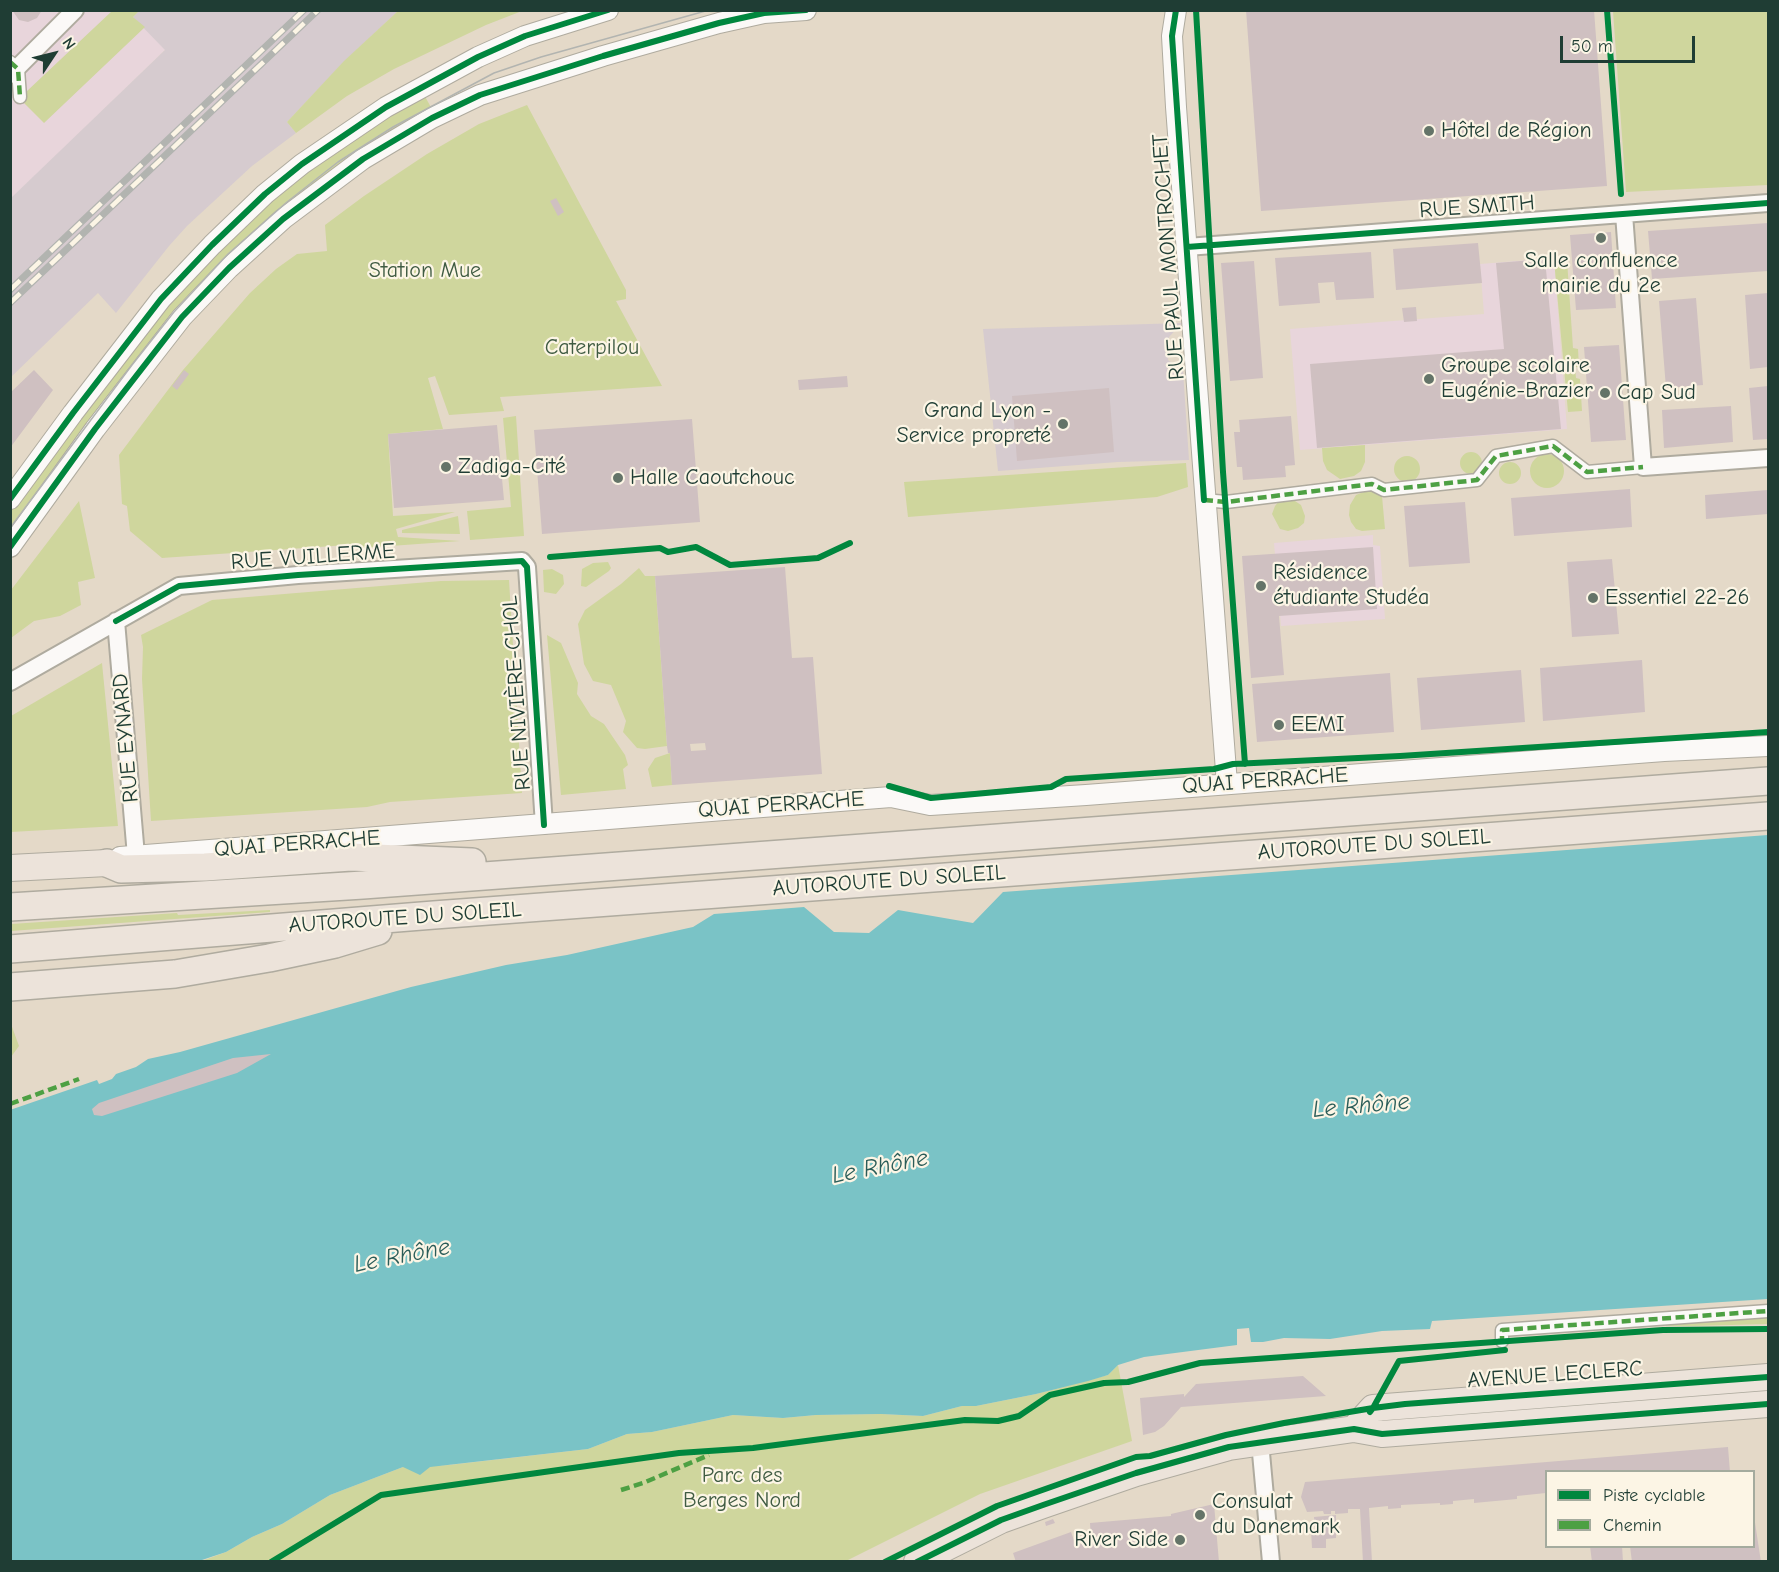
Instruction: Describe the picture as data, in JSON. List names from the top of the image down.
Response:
{
  "streets": {
    "highway": ["AUTOROUTE DU SOLEIL"],
    "main road": ["QUAI PERRACHE", "AVENUE LECLERC"],
    "street": [
      "RUE SMITH",
      "RUE PAUL MONTROCHET",
      "RUE VUILLERME",
      "RUE NIVIÈRE-CHOL",
      "RUE EYNARD"
    ]
  },
  "crossings": [
    ["RUE SMITH", "RUE PAUL MONTROCHET"],
    ["RUE PAUL MONTROCHET", "QUAI PERRACHE"],
    ["RUE VUILLERME", "RUE NIVIÈRE-CHOL"],
    ["RUE VUILLERME", "RUE EYNARD"],
    ["RUE NIVIÈRE-CHOL", "QUAI PERRACHE"],
    ["RUE EYNARD", "QUAI PERRACHE"]
  ],
  "water": ["Le Rhône"],
  "parks": ["Station Mue", "Caterpilou", "Parc des Berges Nord"],
  "places": [
    "Hôtel de Région",
    "Salle confluence mairie du 2e",
    "Groupe scolaire Eugénie-Brazier",
    "Cap Sud",
    "Grand Lyon - Service propreté",
    "Zadiga-Cité",
    "Halle Caoutchouc",
    "Résidence étudiante Studéa",
    "Essentiel 22-26",
    "EEMI",
    "Consulat du Danemark",
    "River Side"
  ],
  "legend": ["Piste cyclable", "Chemin"],
  "scale_bar": "50 m",
  "north": "top right"
}
